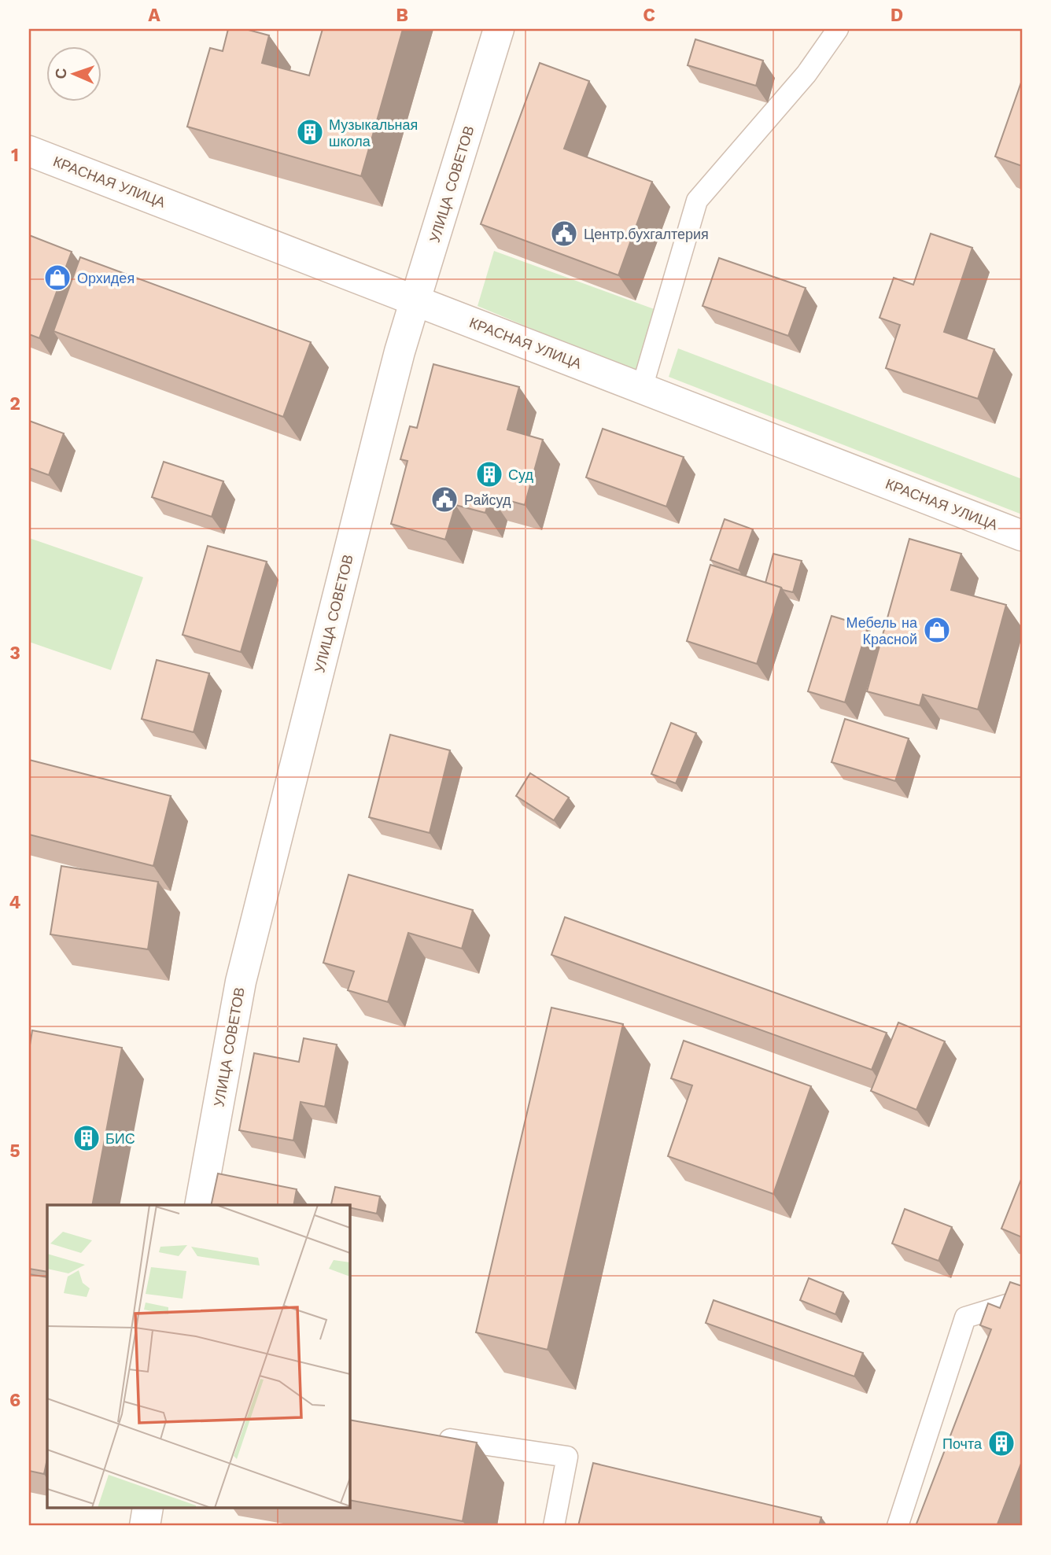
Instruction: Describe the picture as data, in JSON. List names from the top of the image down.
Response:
{
  "streets": {
    "street": ["КРАСНАЯ УЛИЦА", "УЛИЦА СОВЕТОВ"]
  },
  "crossings": [
    ["КРАСНАЯ УЛИЦА", "УЛИЦА СОВЕТОВ"]
  ],
  "places": {
    "building": [
      "Музыкальная школа",
      "Суд",
      "БИС",
      "Почта"
    ],
    "public building": ["Центр.бухгалтерия", "Райсуд"],
    "shop": ["Орхидея", "Мебель на Красной"]
  },
  "north": "left",
  "grid": {
    "columns": [
      "A",
      "B",
      "C",
      "D"
    ],
    "rows": [
      "1",
      "2",
      "3",
      "4",
      "5",
      "6"
    ]
  }
}
